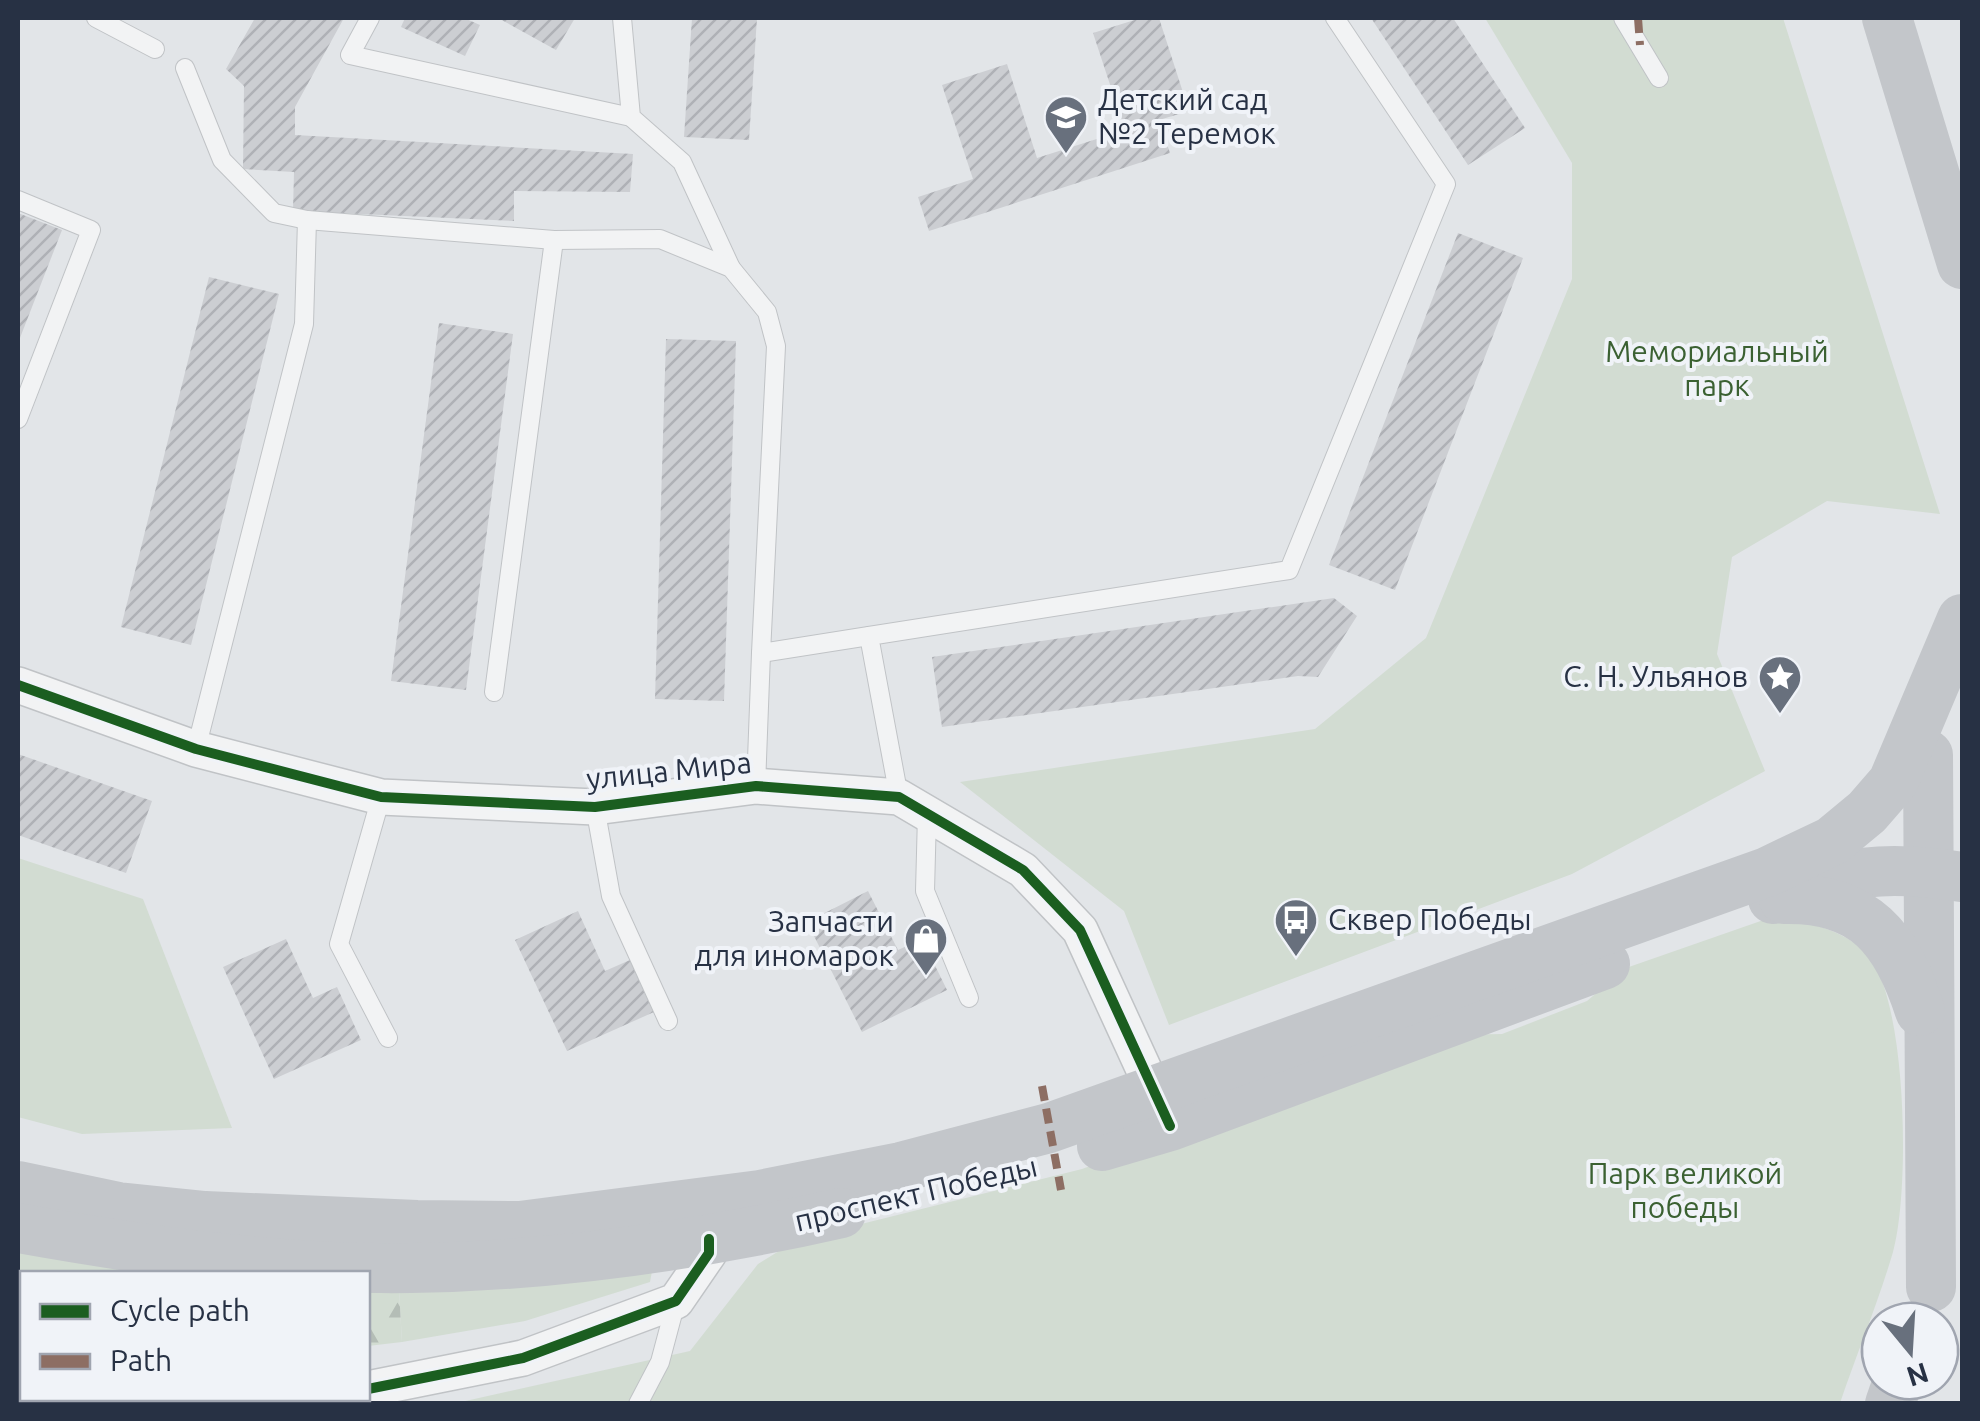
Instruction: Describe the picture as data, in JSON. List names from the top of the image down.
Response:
{
  "streets": {
    "main road": ["проспект Победы"],
    "street": ["улица Мира"]
  },
  "crossings": [
    ["улица Мира", "проспект Победы"]
  ],
  "parks": ["Мемориальный парк", "Парк великой победы"],
  "places": {
    "school or university": ["Детский сад №2 Теремок"],
    "place": ["С. Н. Ульянов"],
    "bus stop": ["Сквер Победы"],
    "shop": ["Запчасти для иномарок"]
  },
  "legend": ["Cycle path", "Path"],
  "north": "bottom"
}
